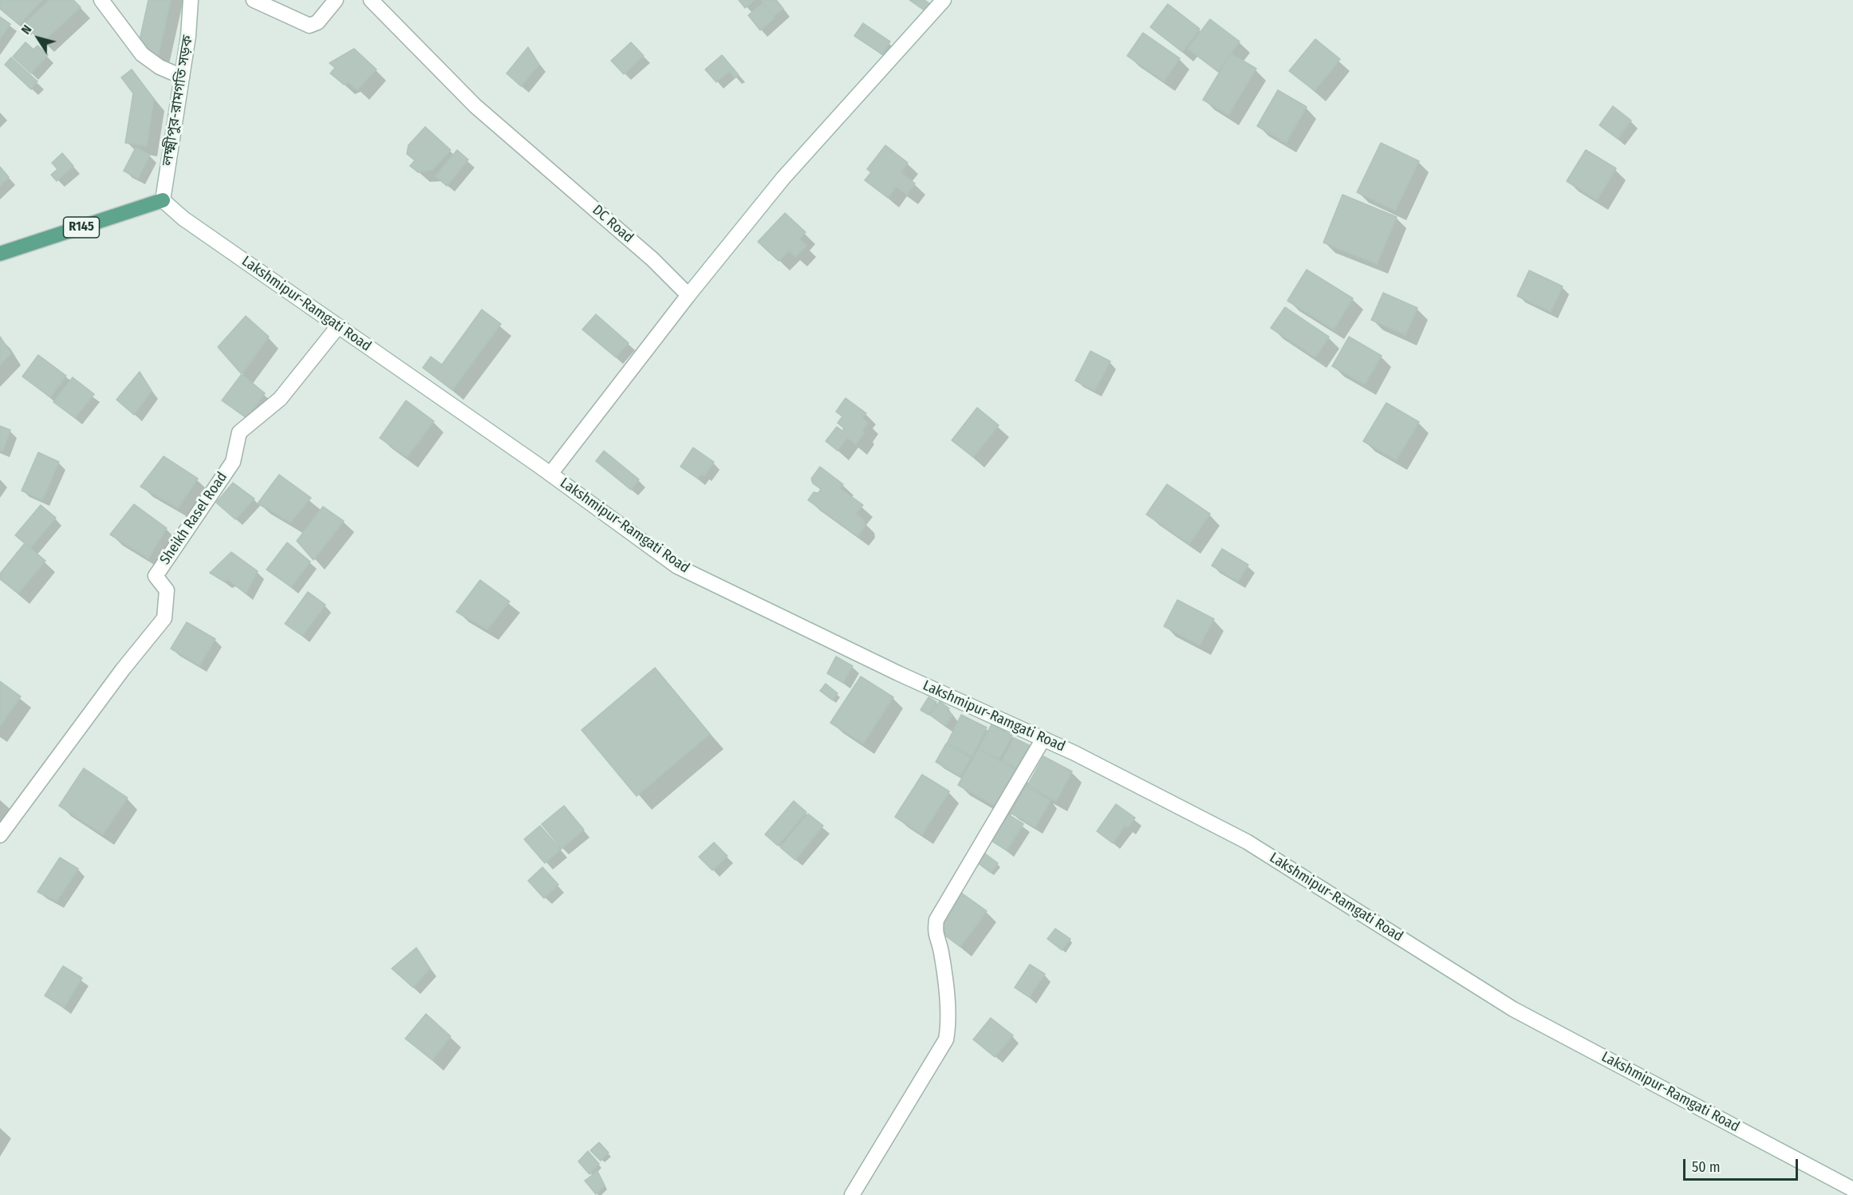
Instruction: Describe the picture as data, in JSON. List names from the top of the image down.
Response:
{
  "streets": {
    "main road": ["R145"],
    "street": [
      "লক্ষ্মীপুর-রামগতি সড়ক",
      "DC Road",
      "Lakshmipur-Ramgati Road",
      "Sheikh Rasel Road"
    ]
  },
  "crossings": [
    ["লক্ষ্মীপুর-রামগতি সড়ক", "R145"],
    ["লক্ষ্মীপুর-রামগতি সড়ক", "Lakshmipur-Ramgati Road"],
    ["R145", "Lakshmipur-Ramgati Road"],
    ["Lakshmipur-Ramgati Road", "Sheikh Rasel Road"]
  ],
  "scale_bar": "50 m",
  "north": "top left"
}
